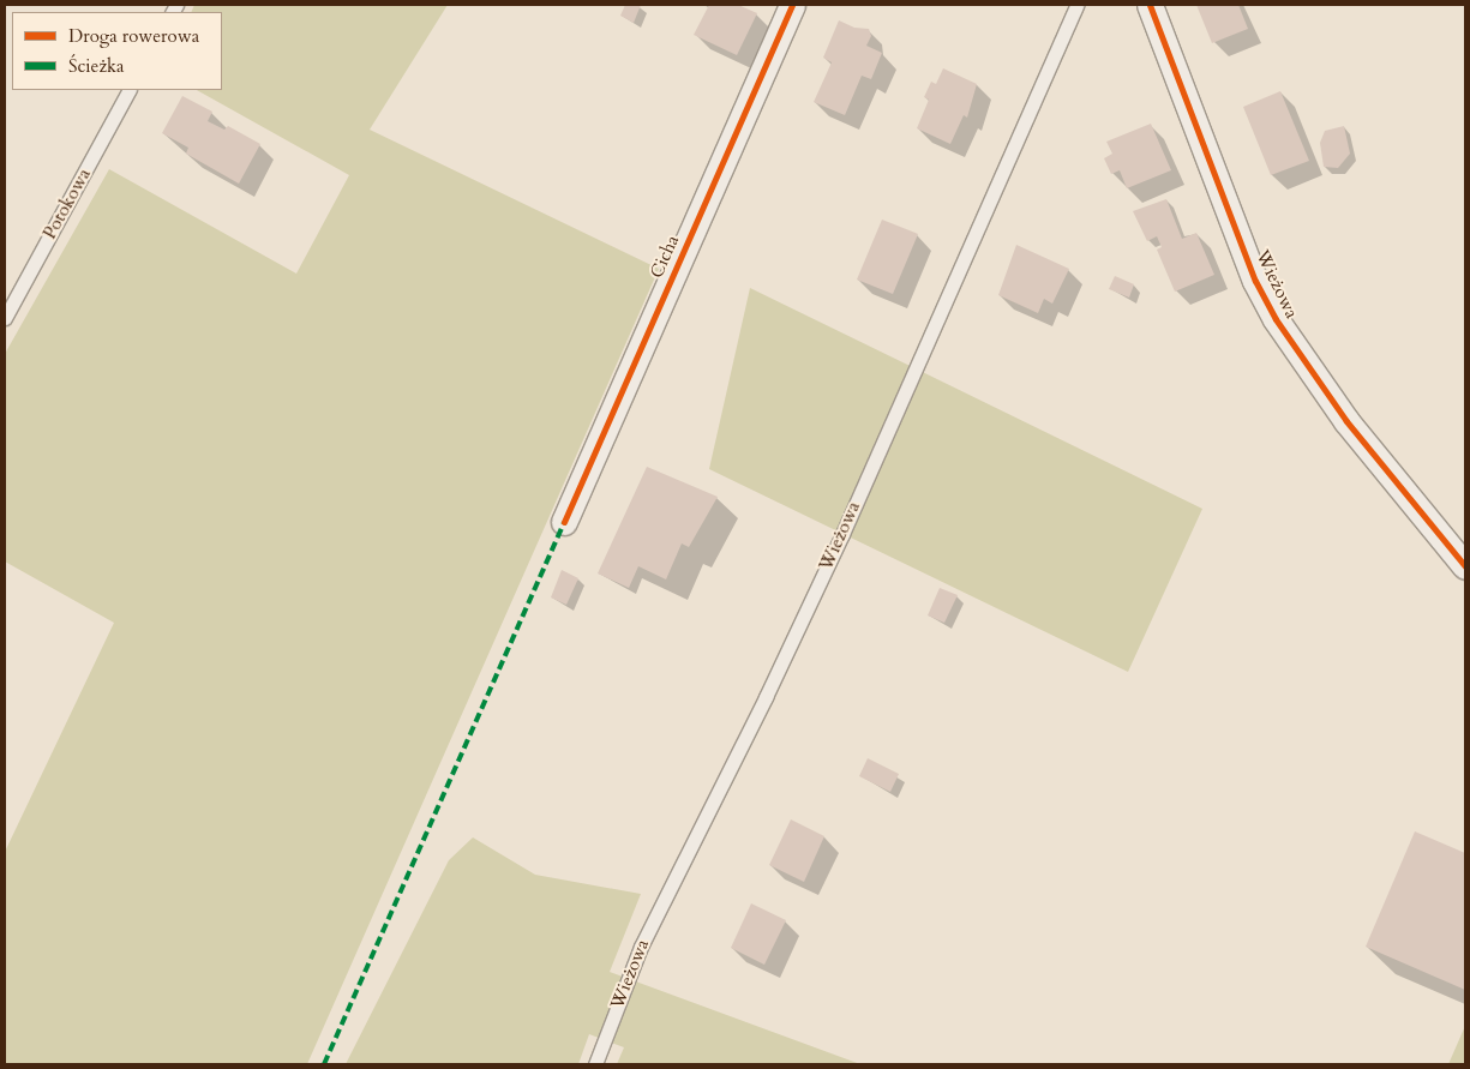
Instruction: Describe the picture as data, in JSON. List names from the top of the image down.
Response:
{
  "streets": {
    "street": ["Cicha", "Wieżowa"],
    "lane": ["Potokowa"]
  },
  "legend": ["Droga rowerowa", "Ścieżka"]
}
